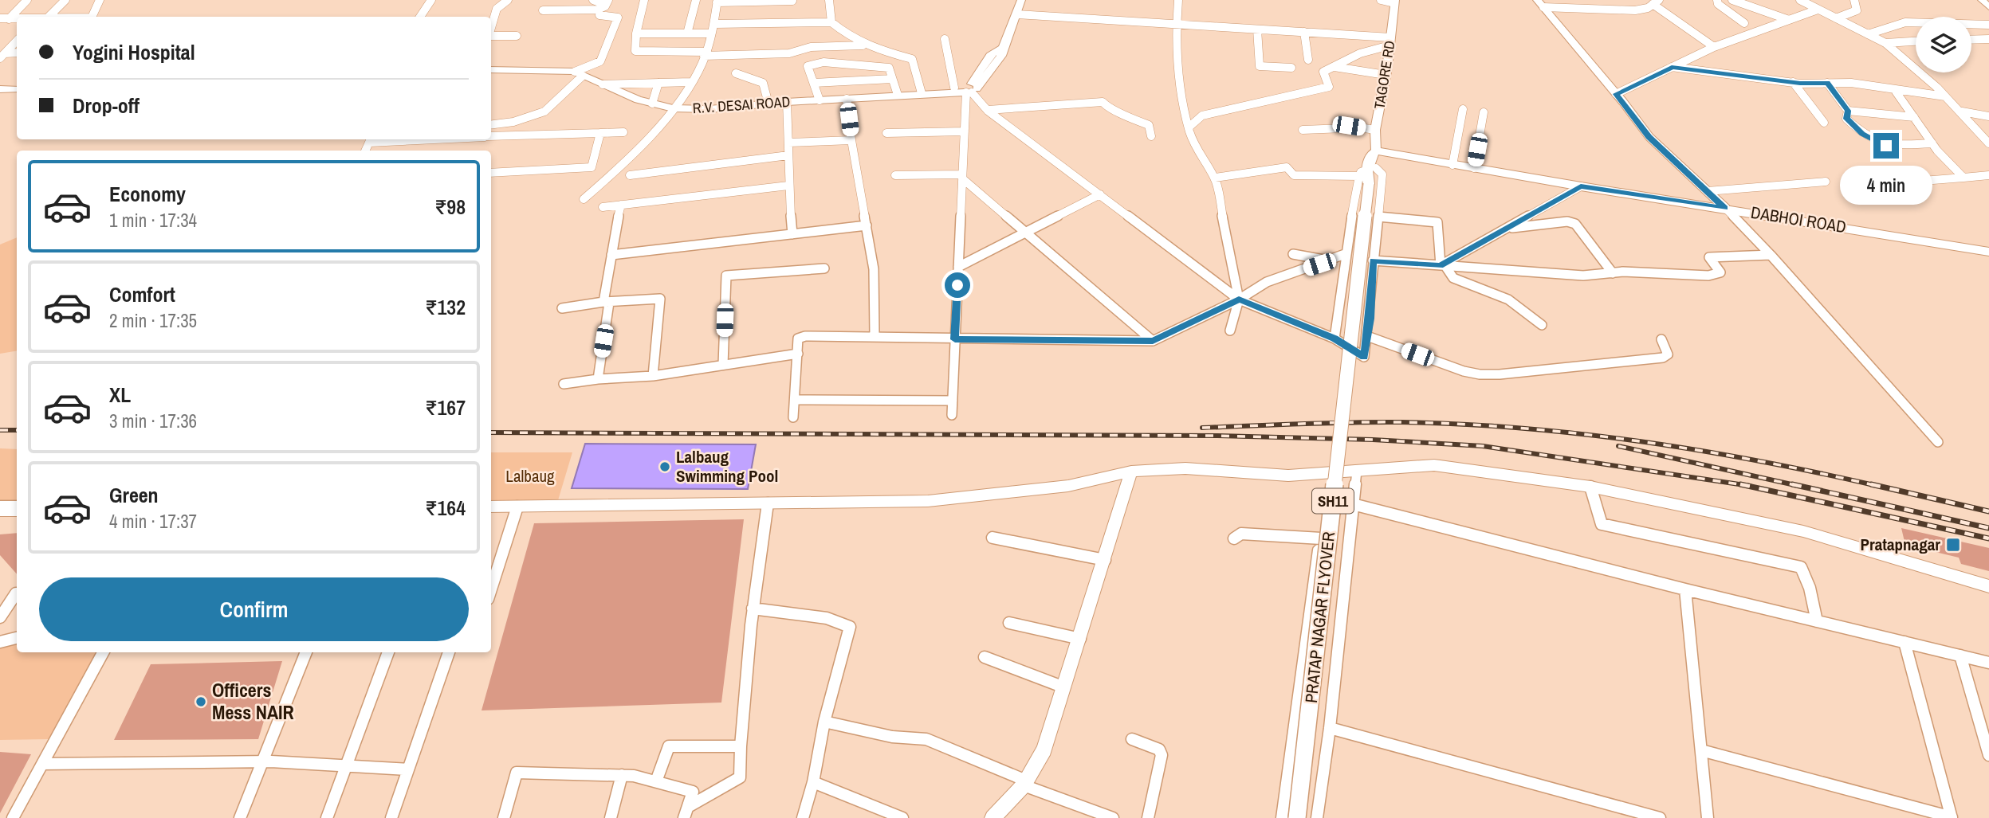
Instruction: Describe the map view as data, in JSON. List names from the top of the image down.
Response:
{
  "streets": {
    "main road": ["DABHOI ROAD", "SH11", "PRATAP NAGAR FLYOVER"],
    "street": ["TAGORE RD", "R.V. DESAI ROAD"]
  },
  "crossings": [
    ["TAGORE RD", "DABHOI ROAD"],
    ["TAGORE RD", "PRATAP NAGAR FLYOVER"],
    ["DABHOI ROAD", "PRATAP NAGAR FLYOVER"]
  ],
  "parks": ["Lalbaug"],
  "places": {
    "other": ["Lalbaug Swimming Pool", "Officers Mess NAIR"],
    "transit": ["Pratapnagar"]
  },
  "page": {
    "banner": ["Yogini Hospital", "Drop-off"],
    "list": [
      {
        "name": "Economy",
        "note": "1 min · 17:34",
        "value": "₹98"
      },
      {
        "name": "Comfort",
        "note": "2 min · 17:35",
        "value": "₹132"
      },
      {
        "name": "XL",
        "note": "3 min · 17:36",
        "value": "₹167"
      },
      {
        "name": "Green",
        "note": "4 min · 17:37",
        "value": "₹164"
      }
    ],
    "bubble": "4 min",
    "buttons": "Confirm"
  }
}
